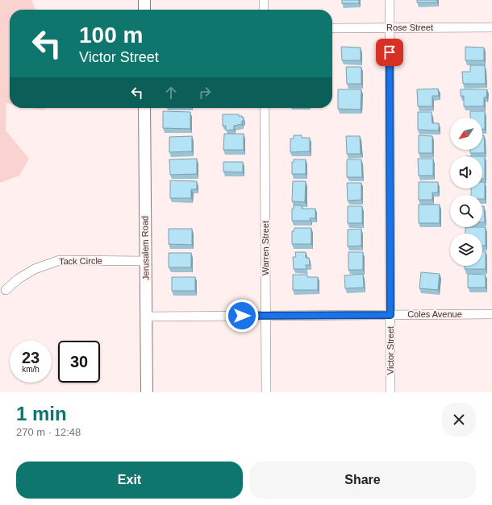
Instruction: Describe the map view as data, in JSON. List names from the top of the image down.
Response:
{
  "streets": {
    "street": [
      "Rose Street",
      "Jerusalem Road",
      "Warren Street",
      "Tack Circle",
      "Coles Avenue",
      "Victor Street"
    ]
  },
  "crossings": [
    ["Rose Street", "Victor Street"],
    ["Jerusalem Road", "Tack Circle"],
    ["Jerusalem Road", "Coles Avenue"],
    ["Warren Street", "Coles Avenue"],
    ["Coles Avenue", "Victor Street"]
  ],
  "north": "bottom left",
  "page": {
    "turn": ["100 m", "Victor Street"],
    "speed": "23 km/h",
    "limit": "30",
    "heading": ["1 min", "270 m · 12:48"],
    "buttons": ["Exit", "Share"]
  }
}
